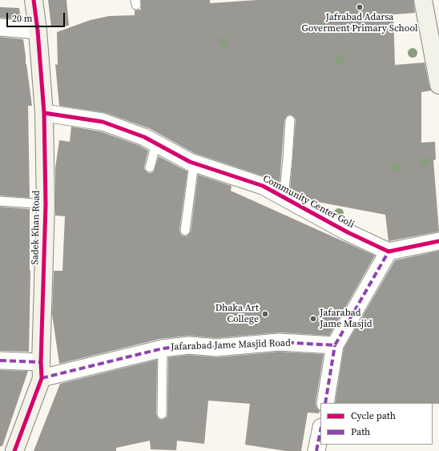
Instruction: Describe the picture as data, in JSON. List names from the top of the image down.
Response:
{
  "streets": {
    "street": ["Community Center Goli", "Sadek Khan Road", "Jafarabad Jame Masjid Road"]
  },
  "crossings": [
    ["Community Center Goli", "Sadek Khan Road"],
    ["Sadek Khan Road", "Jafarabad Jame Masjid Road"]
  ],
  "places": ["Jafrabad Adarsa Goverment Primary School", "Dhaka Art College", "Jafarabad Jame Masjid"],
  "legend": ["Cycle path", "Path"],
  "scale_bar": "20 m"
}
